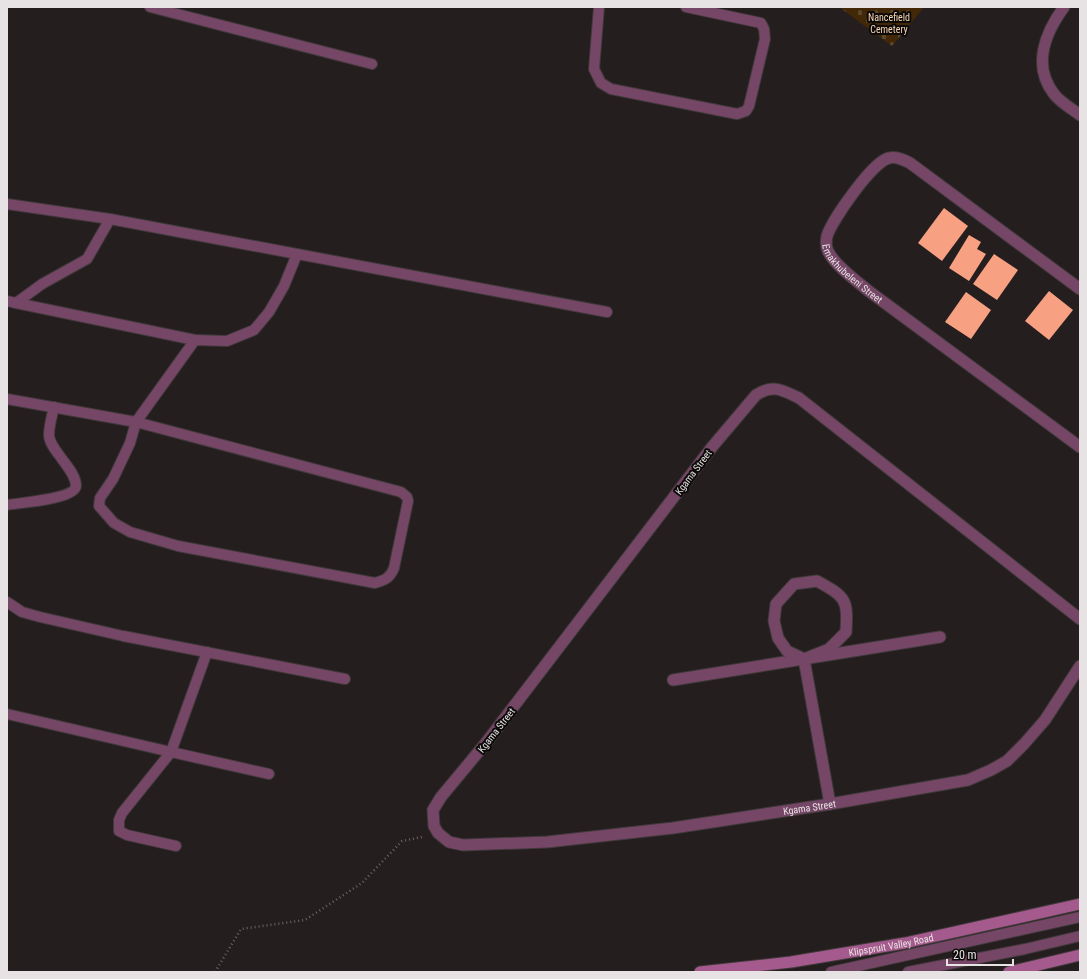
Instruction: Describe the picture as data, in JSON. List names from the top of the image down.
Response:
{
  "streets": {
    "main road": ["Klipspruit Valley Road"],
    "street": ["Emakhubeleni Street", "Kgama Street"]
  },
  "parks": ["Nancefield Cemetery"],
  "scale_bar": "20 m"
}
